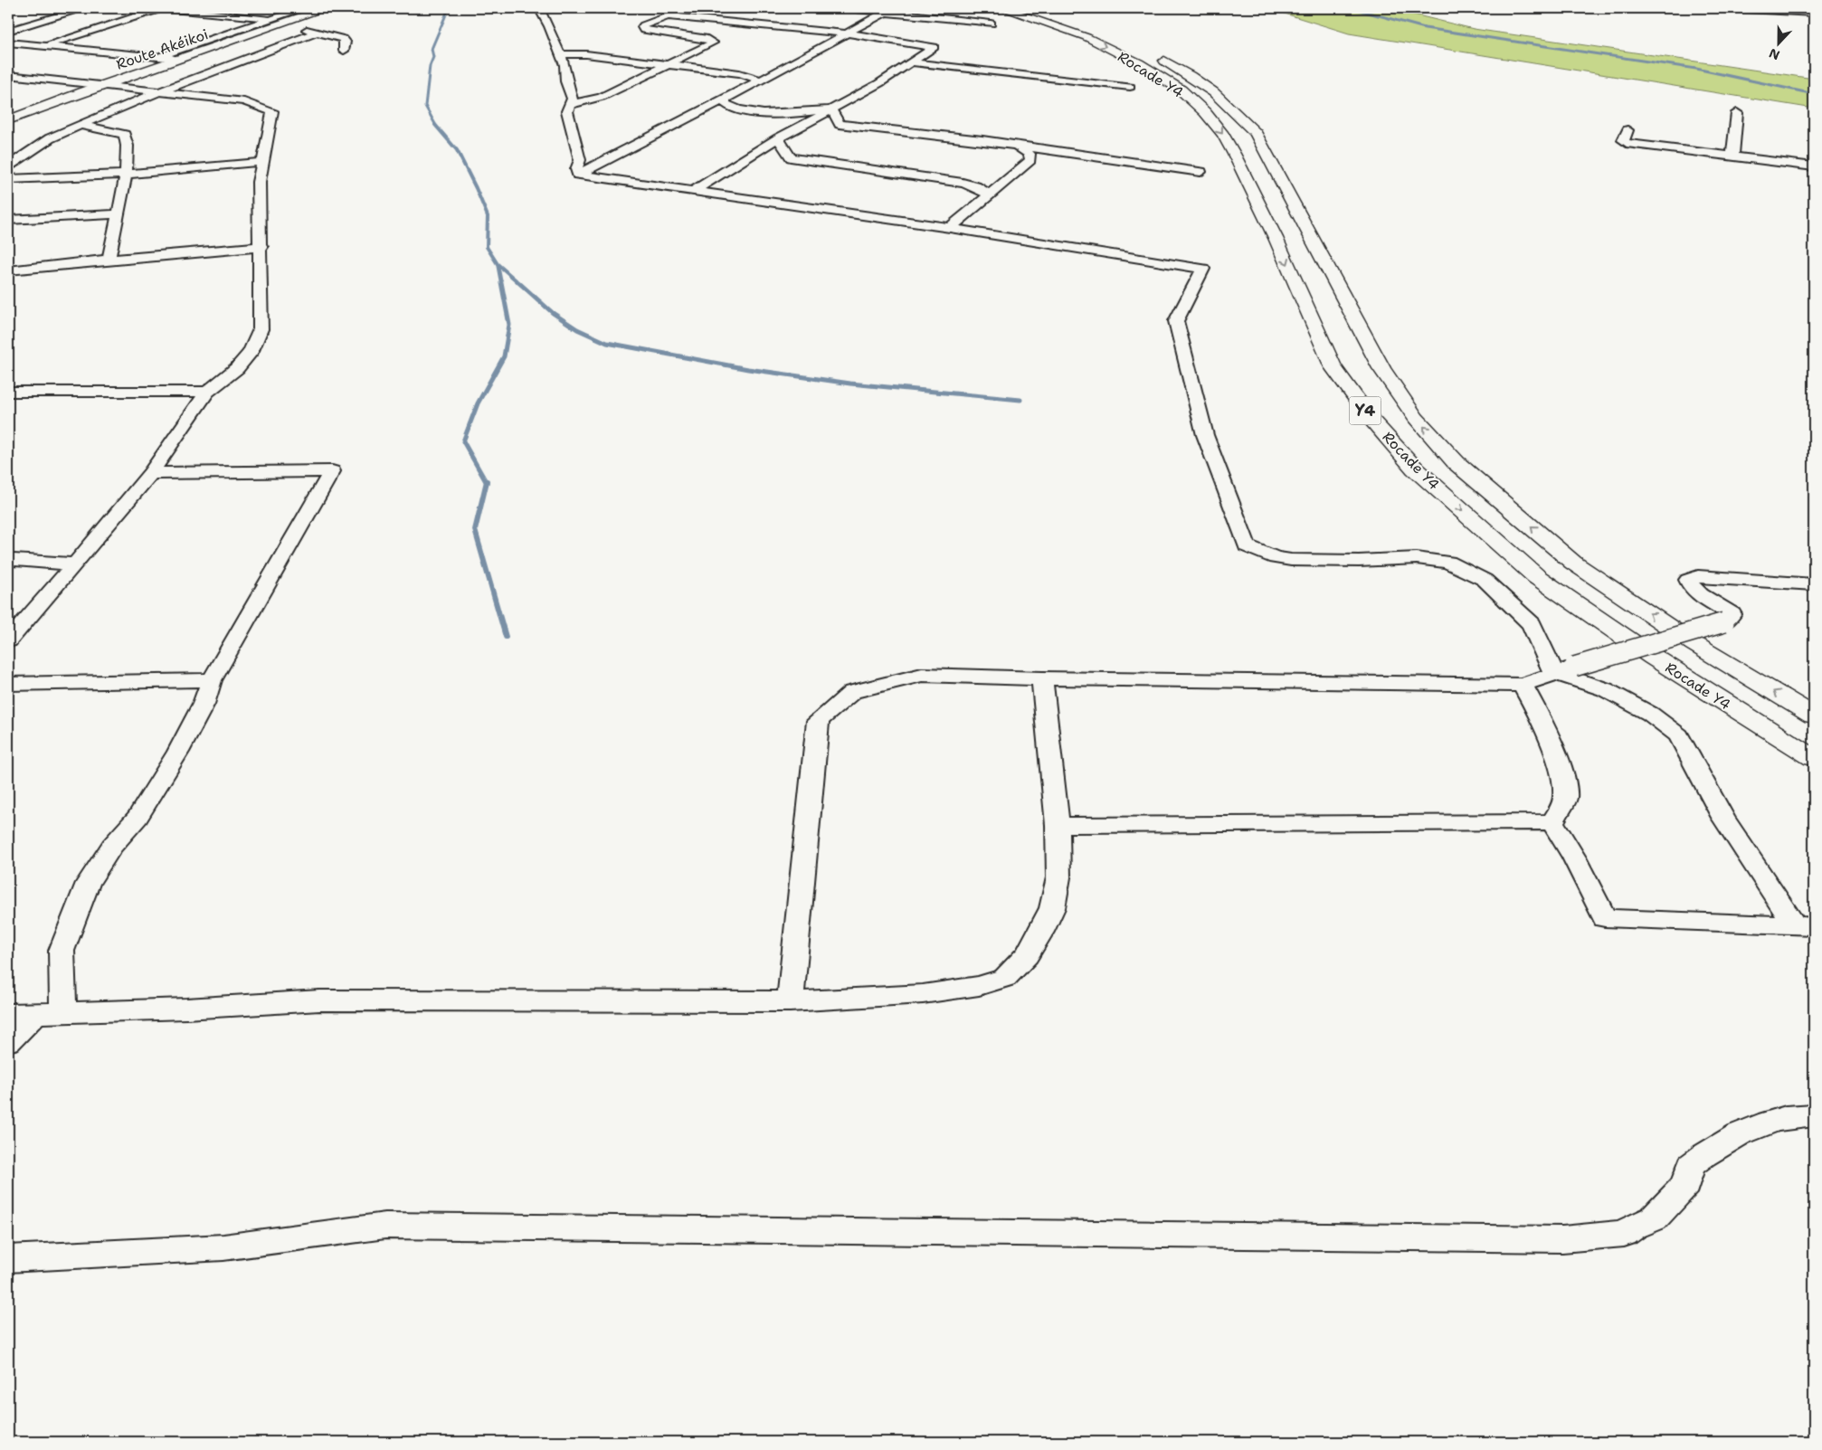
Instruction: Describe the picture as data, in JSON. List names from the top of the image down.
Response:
{
  "streets": {
    "main road": ["Route Akéikoi", "Rocade Y4", "Y4"]
  },
  "north": "bottom"
}
